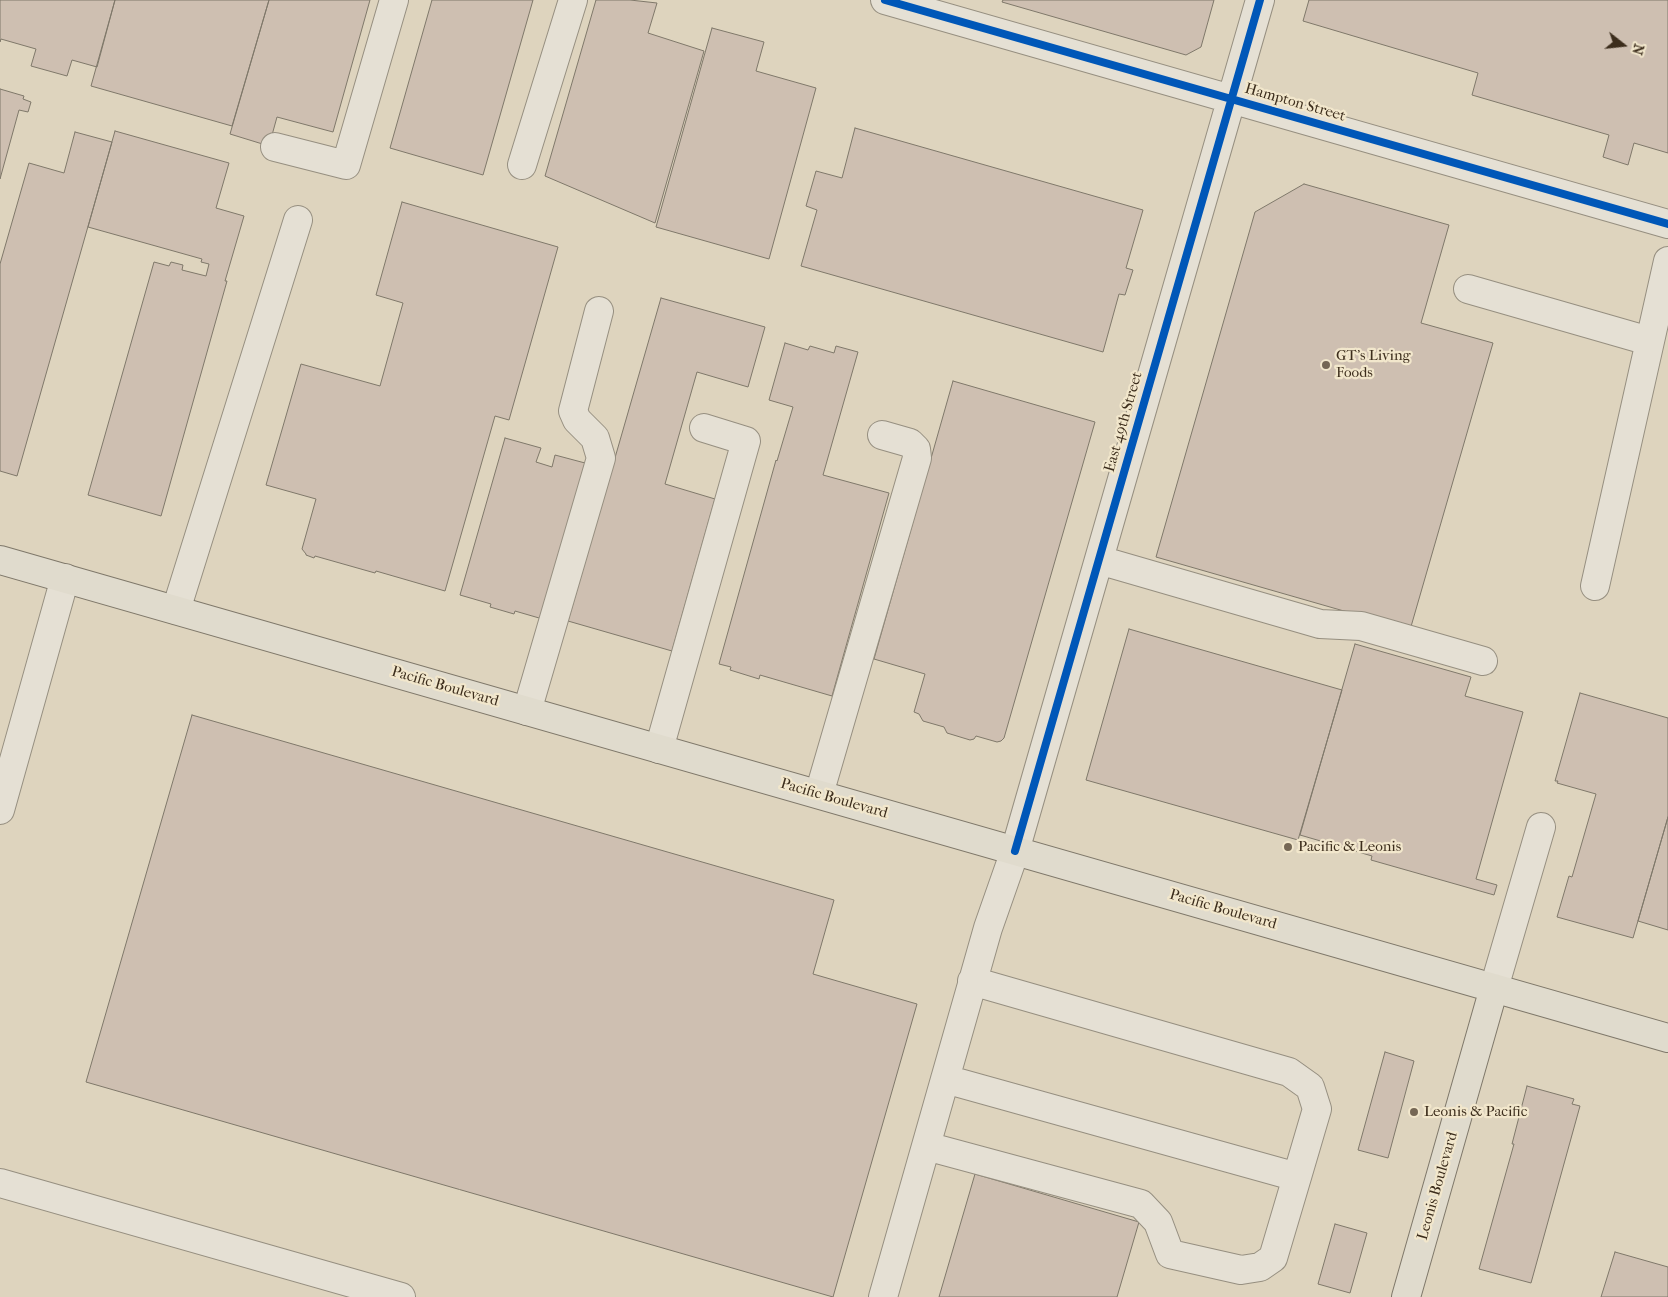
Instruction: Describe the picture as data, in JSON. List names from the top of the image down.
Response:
{
  "streets": {
    "main road": ["Pacific Boulevard", "Leonis Boulevard"],
    "street": ["Hampton Street", "East 49th Street"]
  },
  "crossings": [
    ["Hampton Street", "East 49th Street"],
    ["East 49th Street", "Pacific Boulevard"],
    ["Pacific Boulevard", "Leonis Boulevard"]
  ],
  "places": ["GT's Living Foods", "Pacific & Leonis", "Leonis & Pacific"],
  "north": "right"
}
